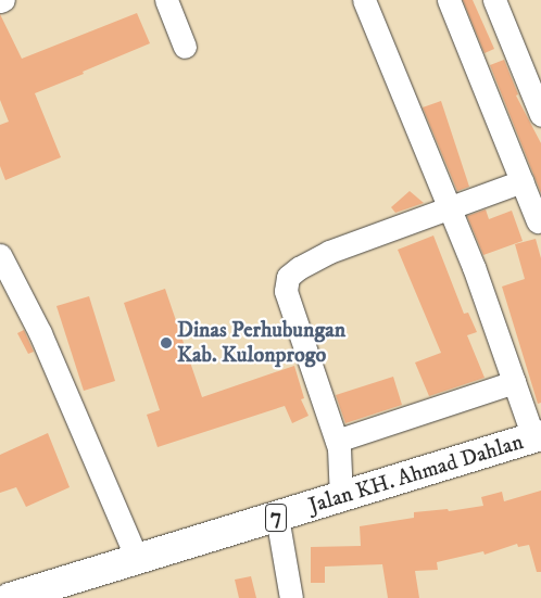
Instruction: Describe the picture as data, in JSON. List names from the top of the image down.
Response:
{
  "streets": {
    "highway": ["Jalan KH. Ahmad Dahlan", "7"]
  },
  "places": ["Dinas Perhubungan Kab. Kulonprogo"]
}
